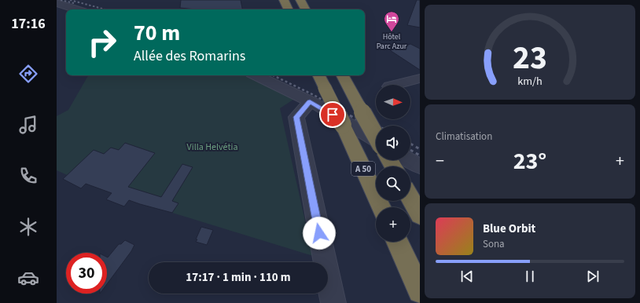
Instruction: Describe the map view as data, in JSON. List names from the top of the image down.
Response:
{
  "streets": {
    "highway": ["A 50"]
  },
  "parks": ["Villa Helvétia"],
  "places": {
    "hotel": ["Hôtel Parc Azur"]
  },
  "north": "right",
  "page": {
    "tabs": "17:16",
    "turn": ["70 m", "Allée des Romarins"],
    "map_buttons": "+",
    "tile": "Climatisation",
    "heat": ["−", "23°", "+"],
    "song": ["Blue Orbit", "Sona"],
    "limit": "30",
    "trip": "17:17 · 1 min · 110 m",
    "gauge": ["23", "km/h"]
  }
}
